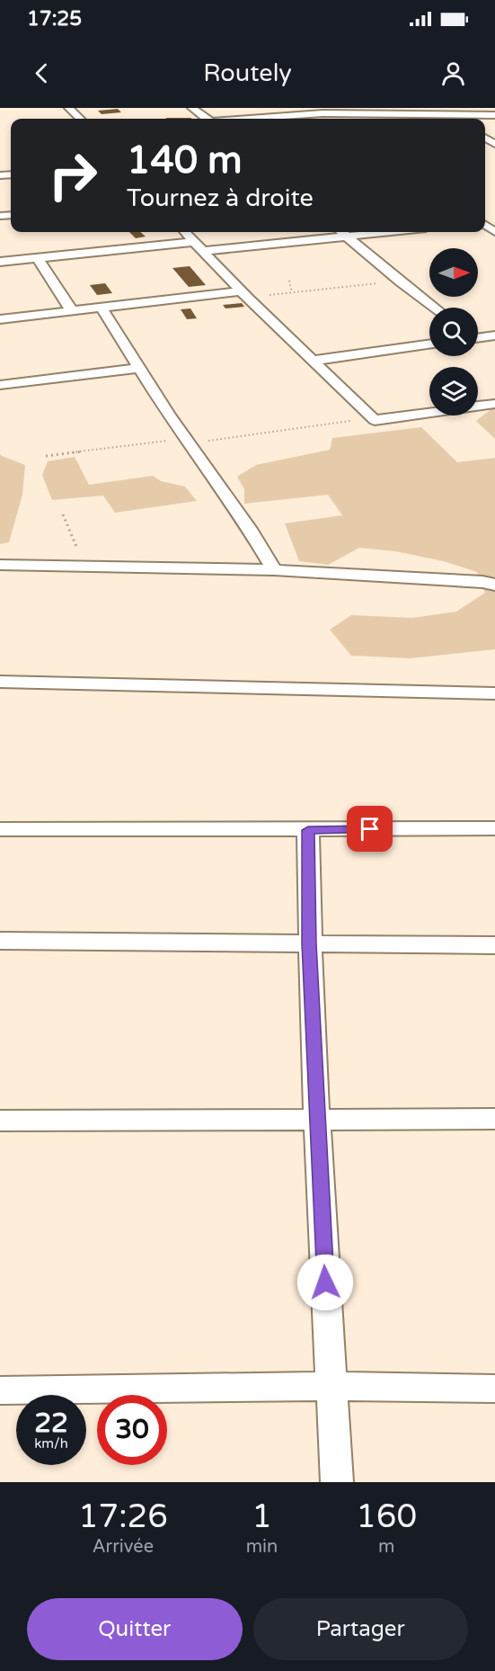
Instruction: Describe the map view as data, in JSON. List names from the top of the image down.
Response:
{
  "north": "right",
  "page": {
    "status": "17:25",
    "header": "Routely",
    "turn": ["140 m", "Tournez à droite"],
    "speed": "22 km/h",
    "limit": "30",
    "eta": [
      "17:26",
      "Arrivée",
      "1",
      "min",
      "160",
      "m"
    ],
    "buttons": ["Quitter", "Partager"]
  }
}
